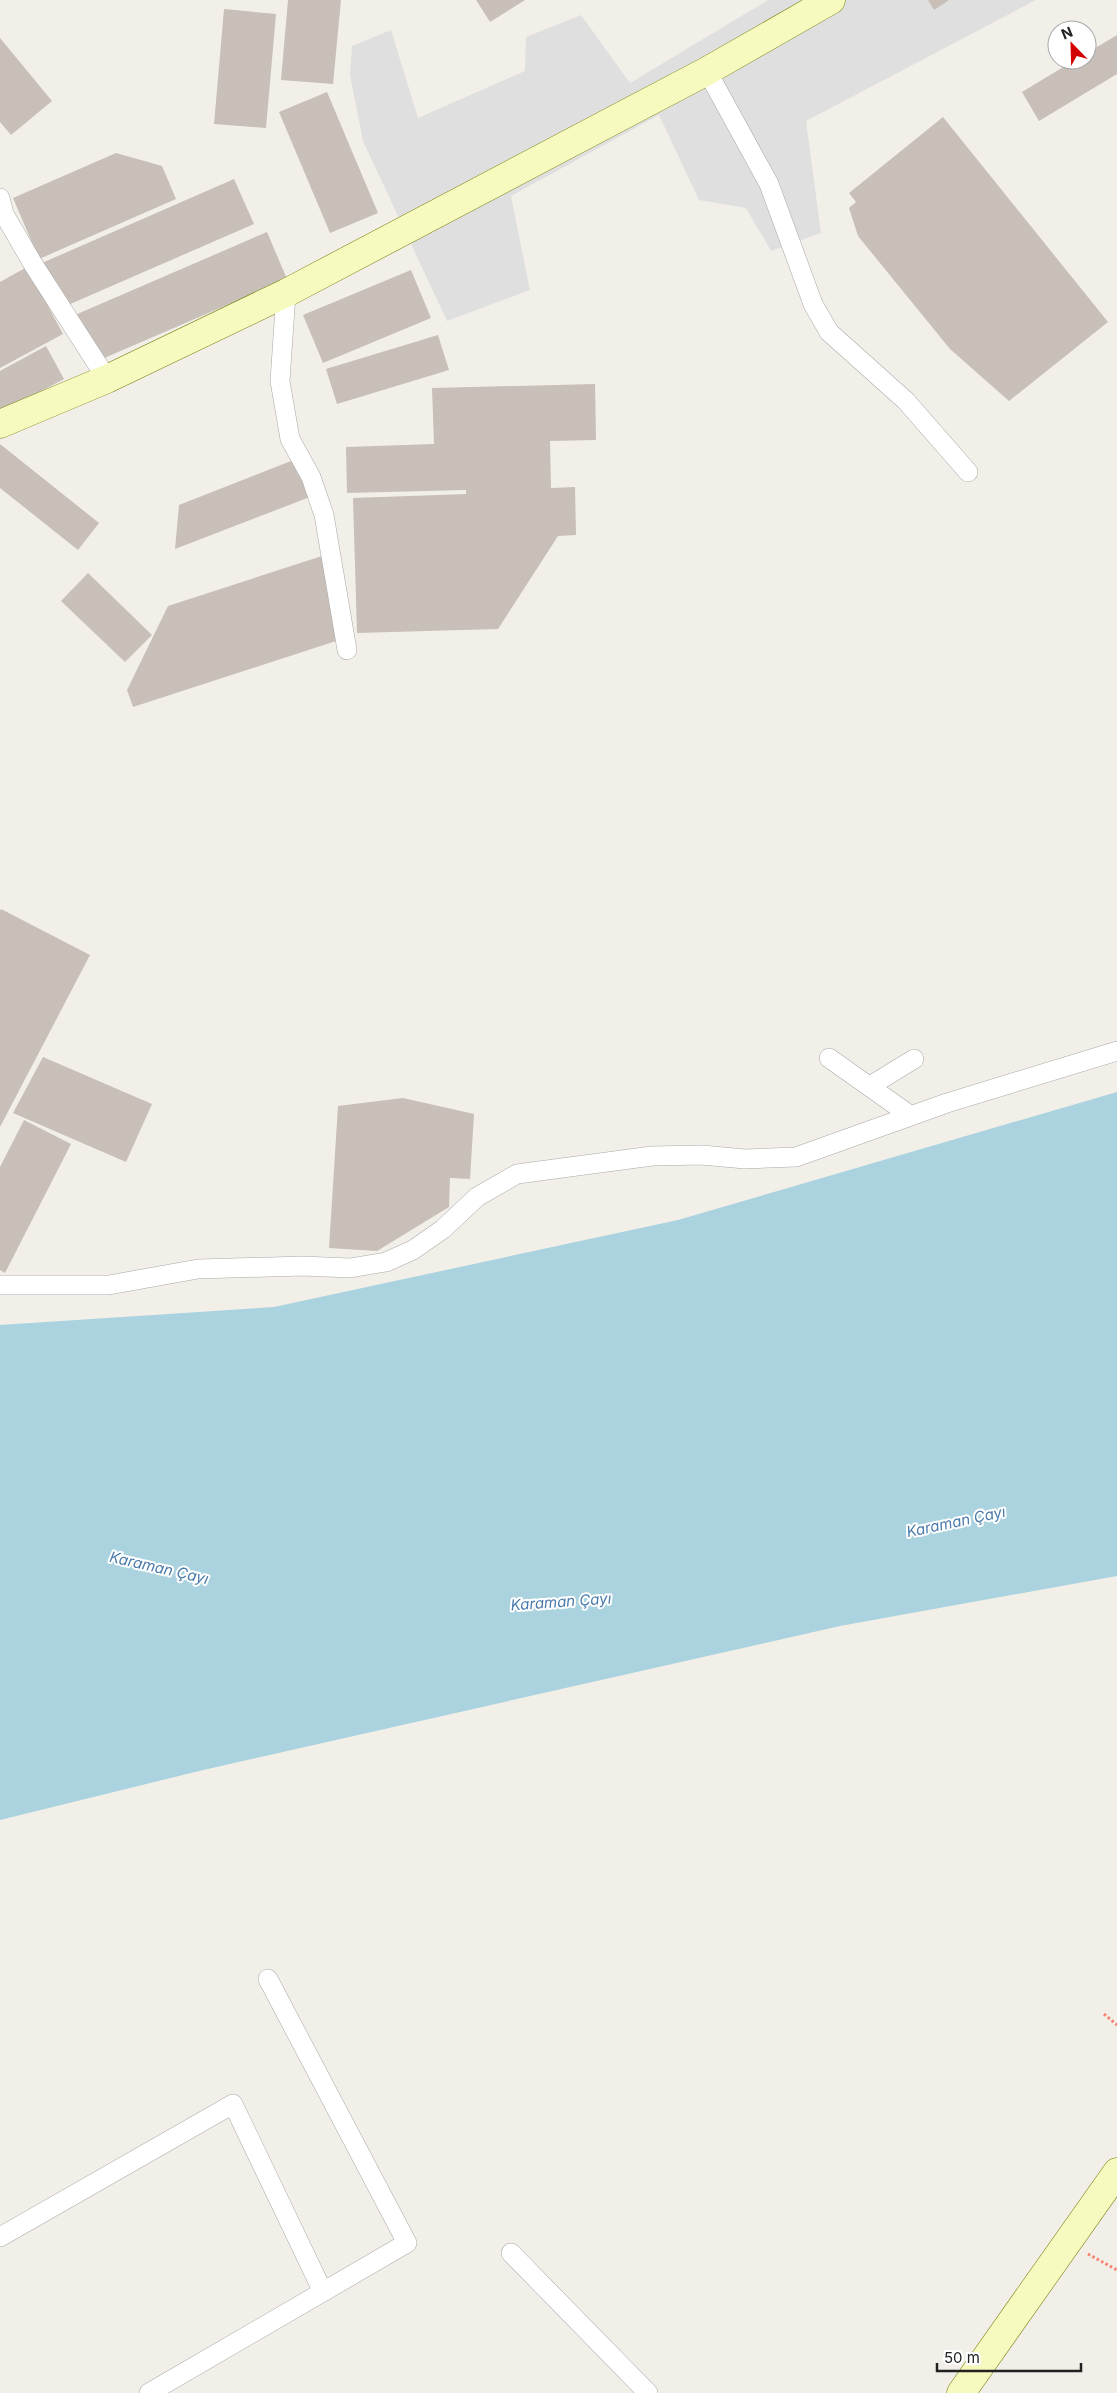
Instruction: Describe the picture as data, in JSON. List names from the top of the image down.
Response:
{
  "water": ["Karaman Çayı"],
  "scale_bar": "50 m",
  "north": "top left"
}
